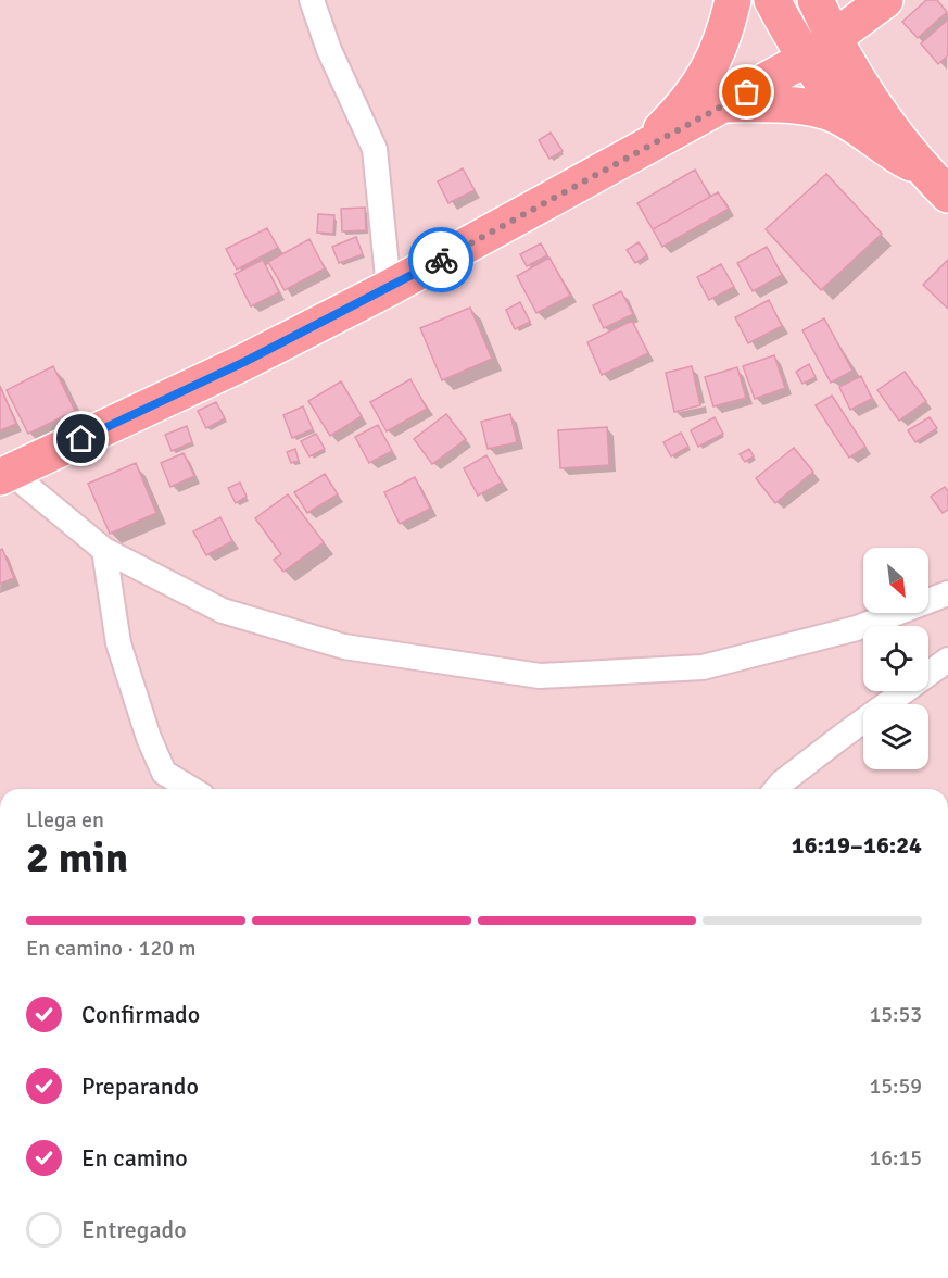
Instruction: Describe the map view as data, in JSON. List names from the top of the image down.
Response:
{
  "north": "bottom right",
  "page": {
    "heading": ["2 min", "Llega en", "16:19–16:24"],
    "bar": "En camino · 120 m",
    "list": [
      ["Confirmado", "15:53"],
      ["Preparando", "15:59"],
      ["En camino", "16:15"],
      "Entregado"
    ]
  }
}
